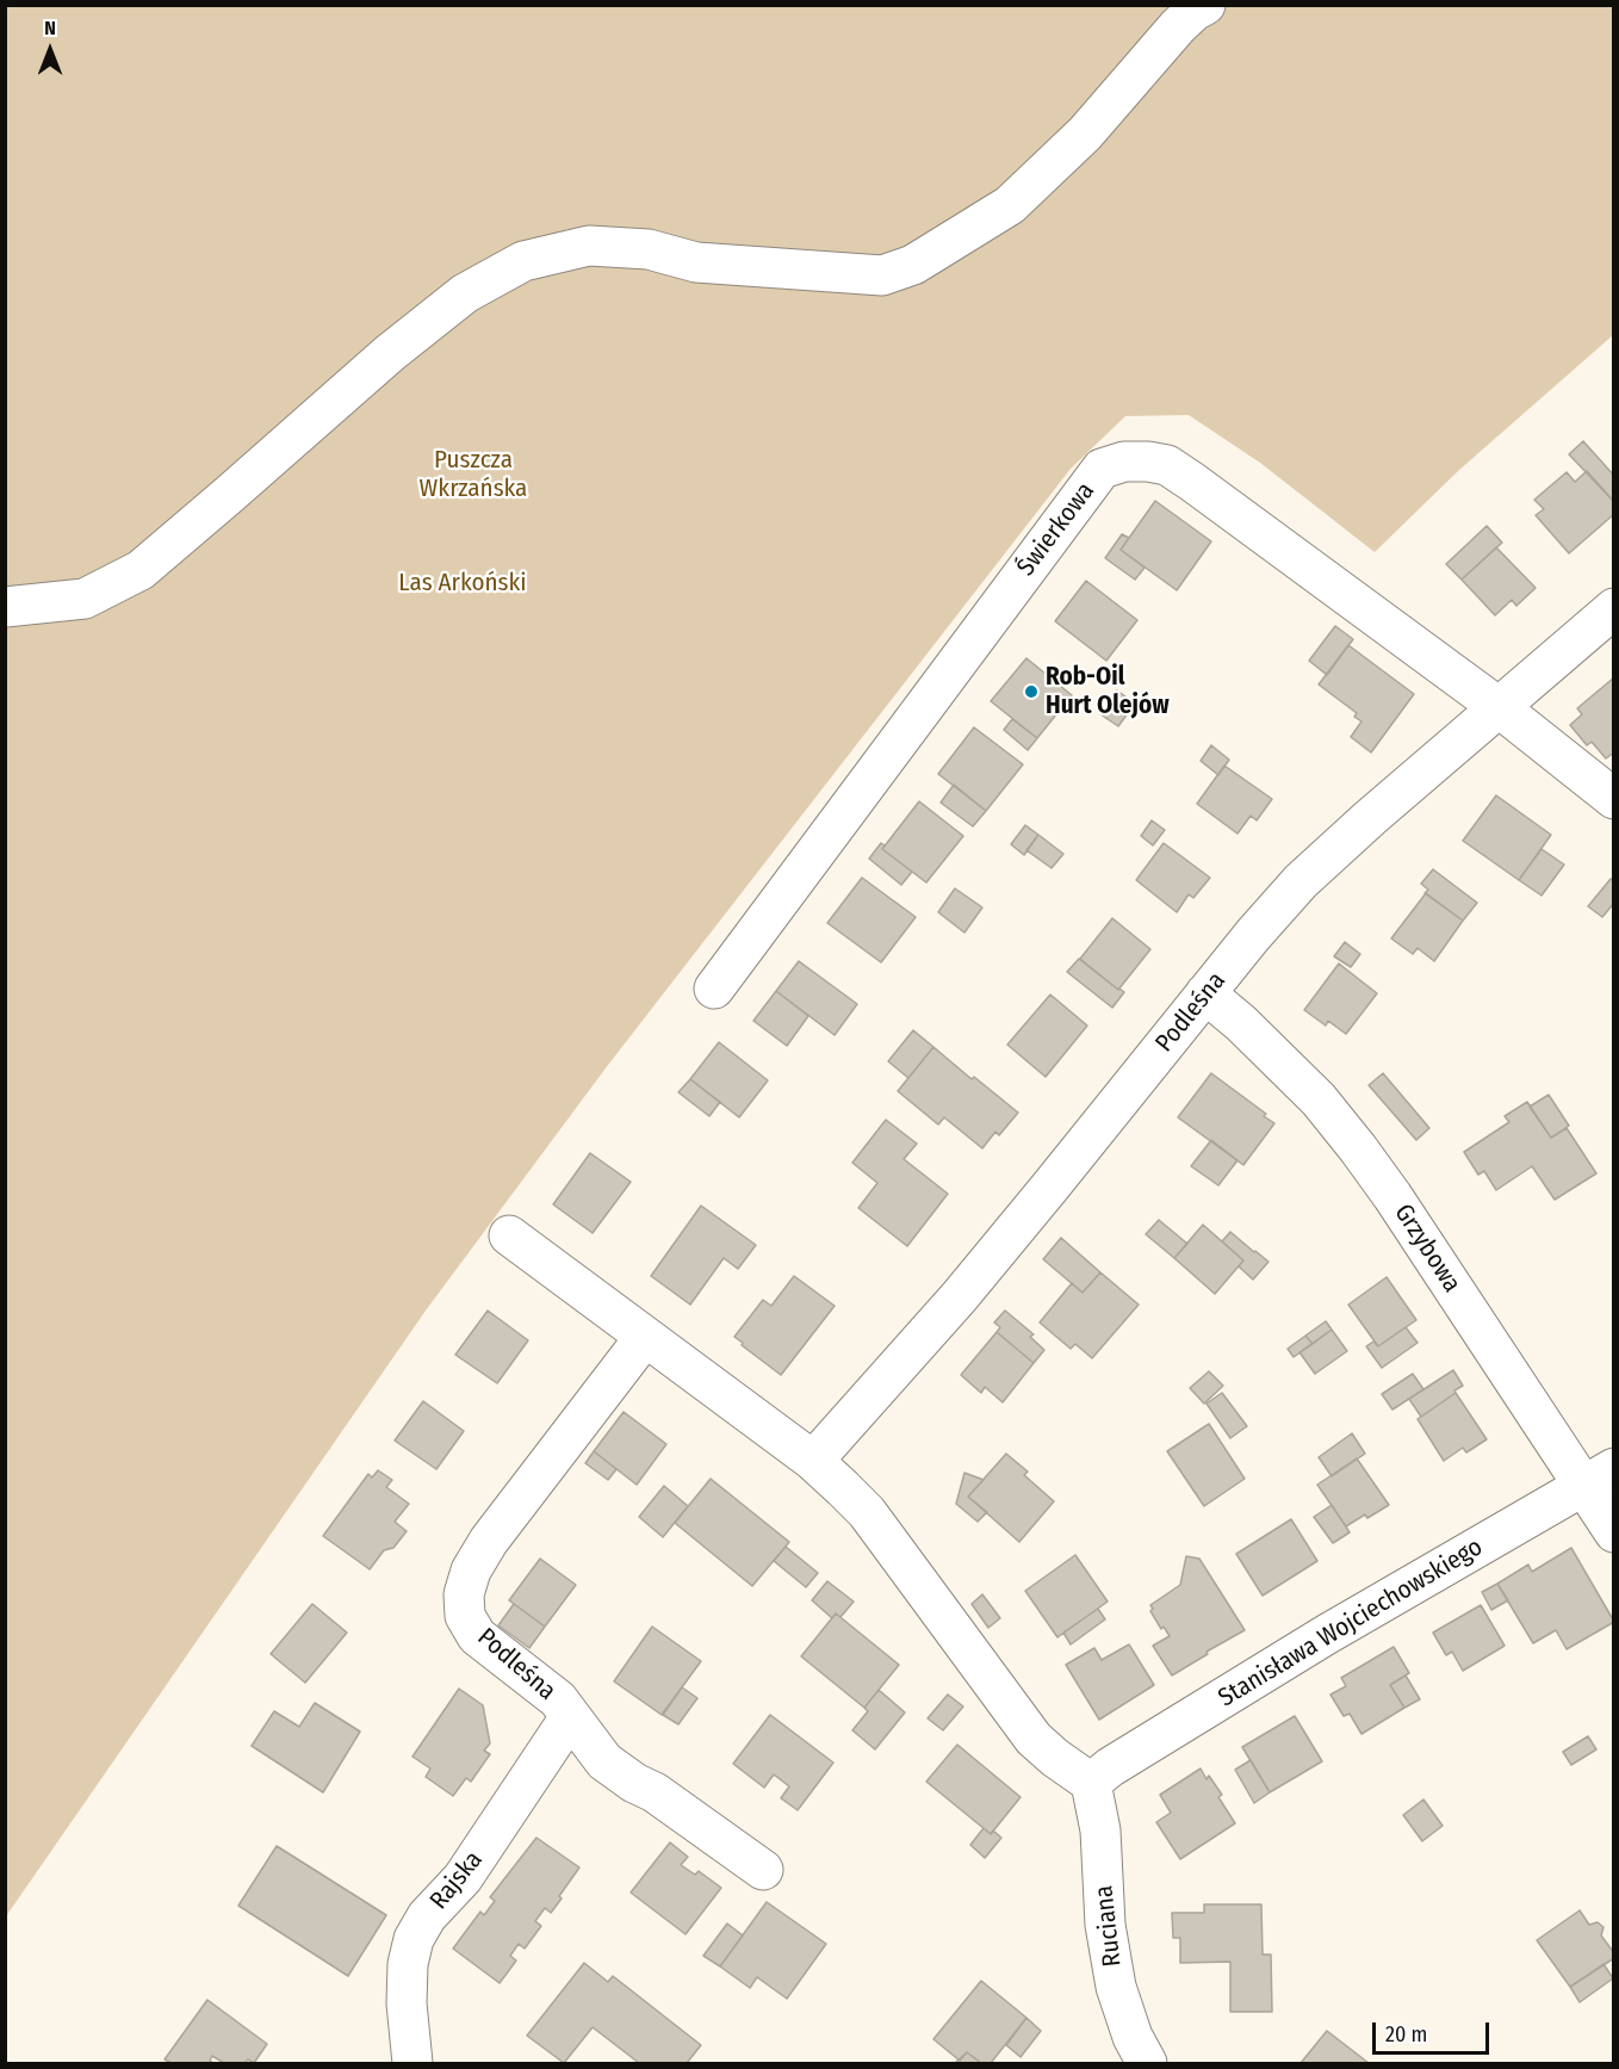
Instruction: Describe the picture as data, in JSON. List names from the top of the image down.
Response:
{
  "streets": {
    "street": [
      "Świerkowa",
      "Podleśna",
      "Grzybowa",
      "Stanisława Wojciechowskiego",
      "Rajska",
      "Ruciana"
    ]
  },
  "crossings": [
    ["Świerkowa", "Podleśna"],
    ["Podleśna", "Grzybowa"],
    ["Podleśna", "Rajska"],
    ["Grzybowa", "Stanisława Wojciechowskiego"],
    ["Stanisława Wojciechowskiego", "Ruciana"]
  ],
  "parks": ["Puszcza Wkrzańska", "Las Arkoński"],
  "places": ["Rob-Oil Hurt Olejów"],
  "scale_bar": "20 m",
  "north": "top"
}
